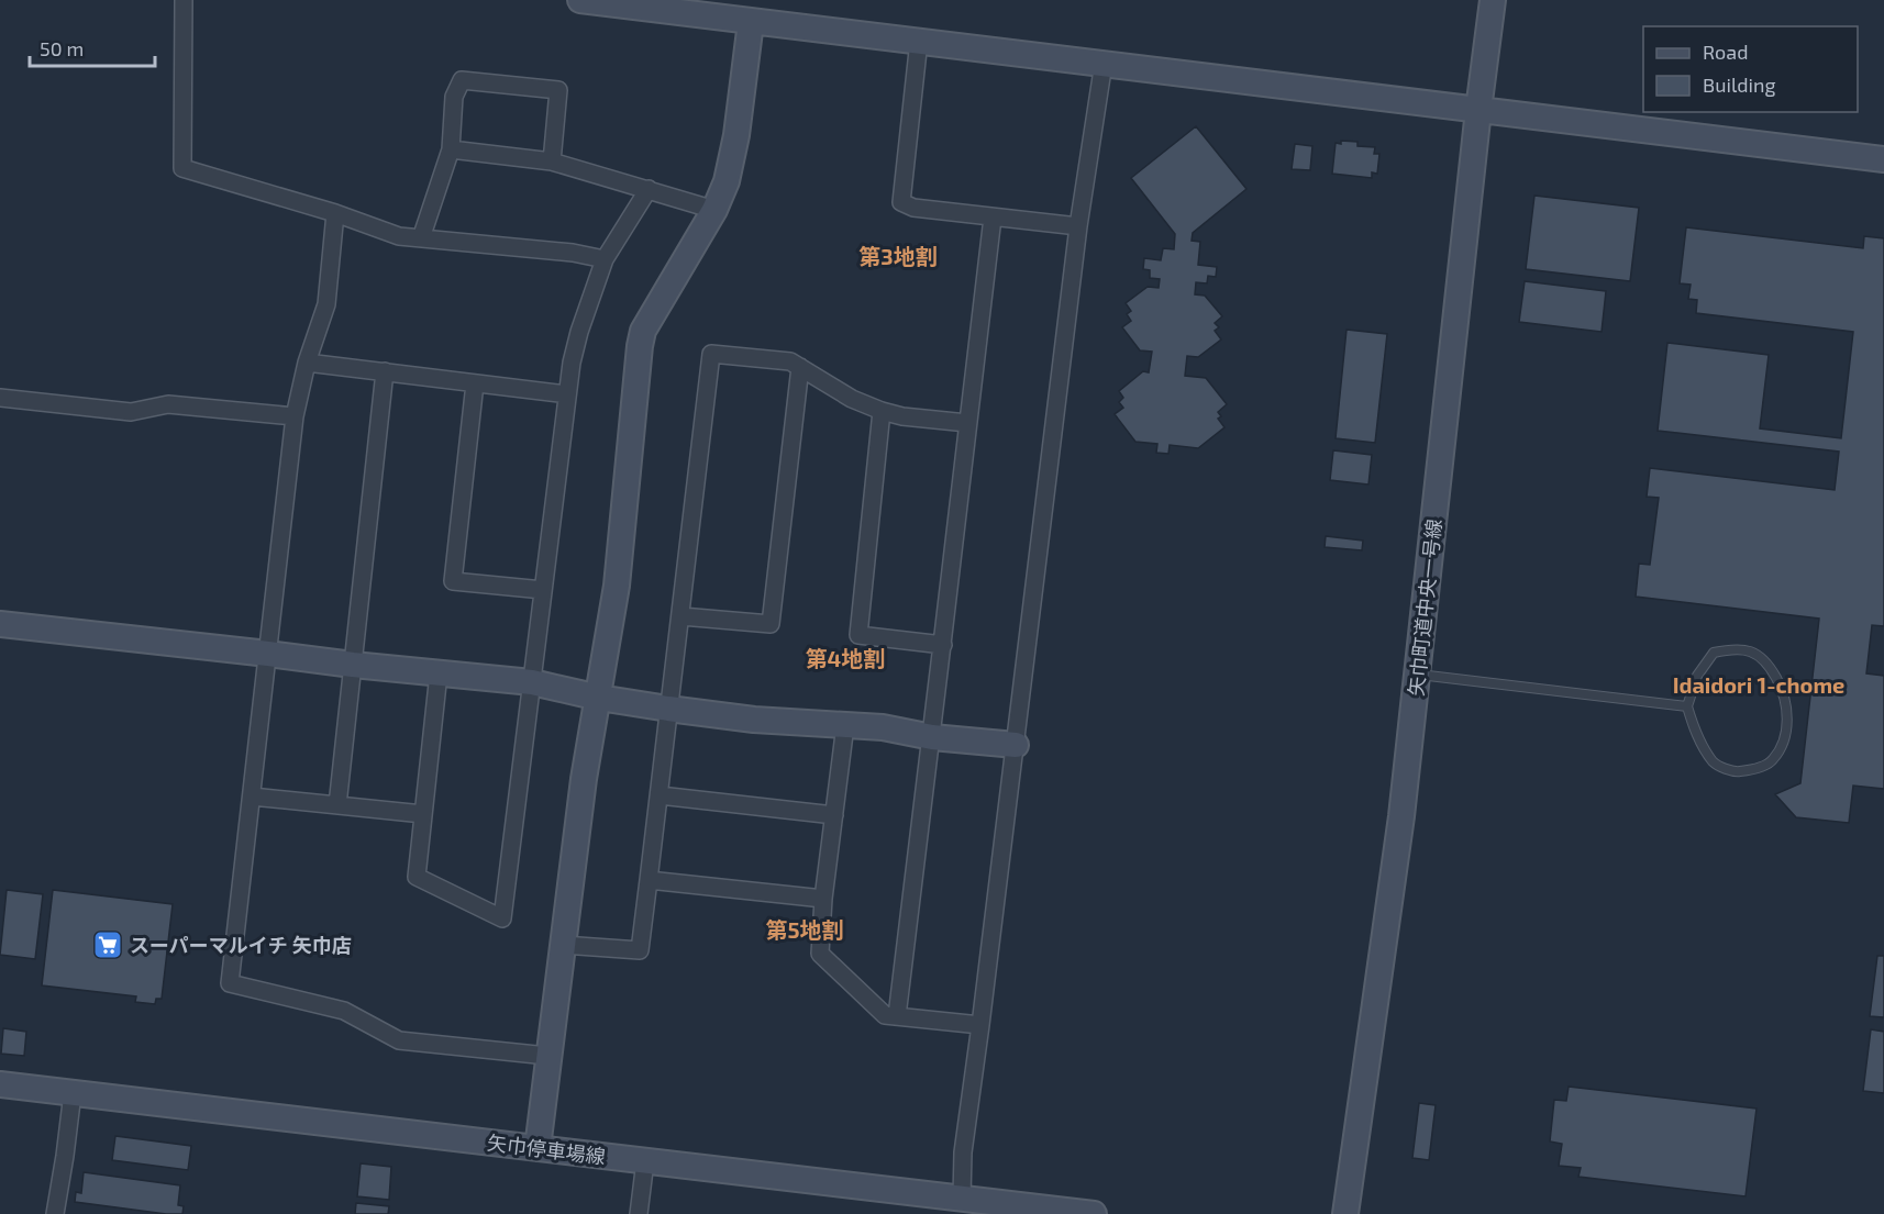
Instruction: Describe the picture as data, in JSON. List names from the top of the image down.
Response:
{
  "streets": {
    "street": ["矢巾町道中央一号線", "矢巾停車場線"]
  },
  "districts": [
    "第3地割",
    "第4地割",
    "Idaidori 1-chome",
    "第5地割"
  ],
  "places": {
    "supermarket": ["スーパーマルイチ 矢巾店"]
  },
  "legend": ["Road", "Building"],
  "scale_bar": "50 m"
}
